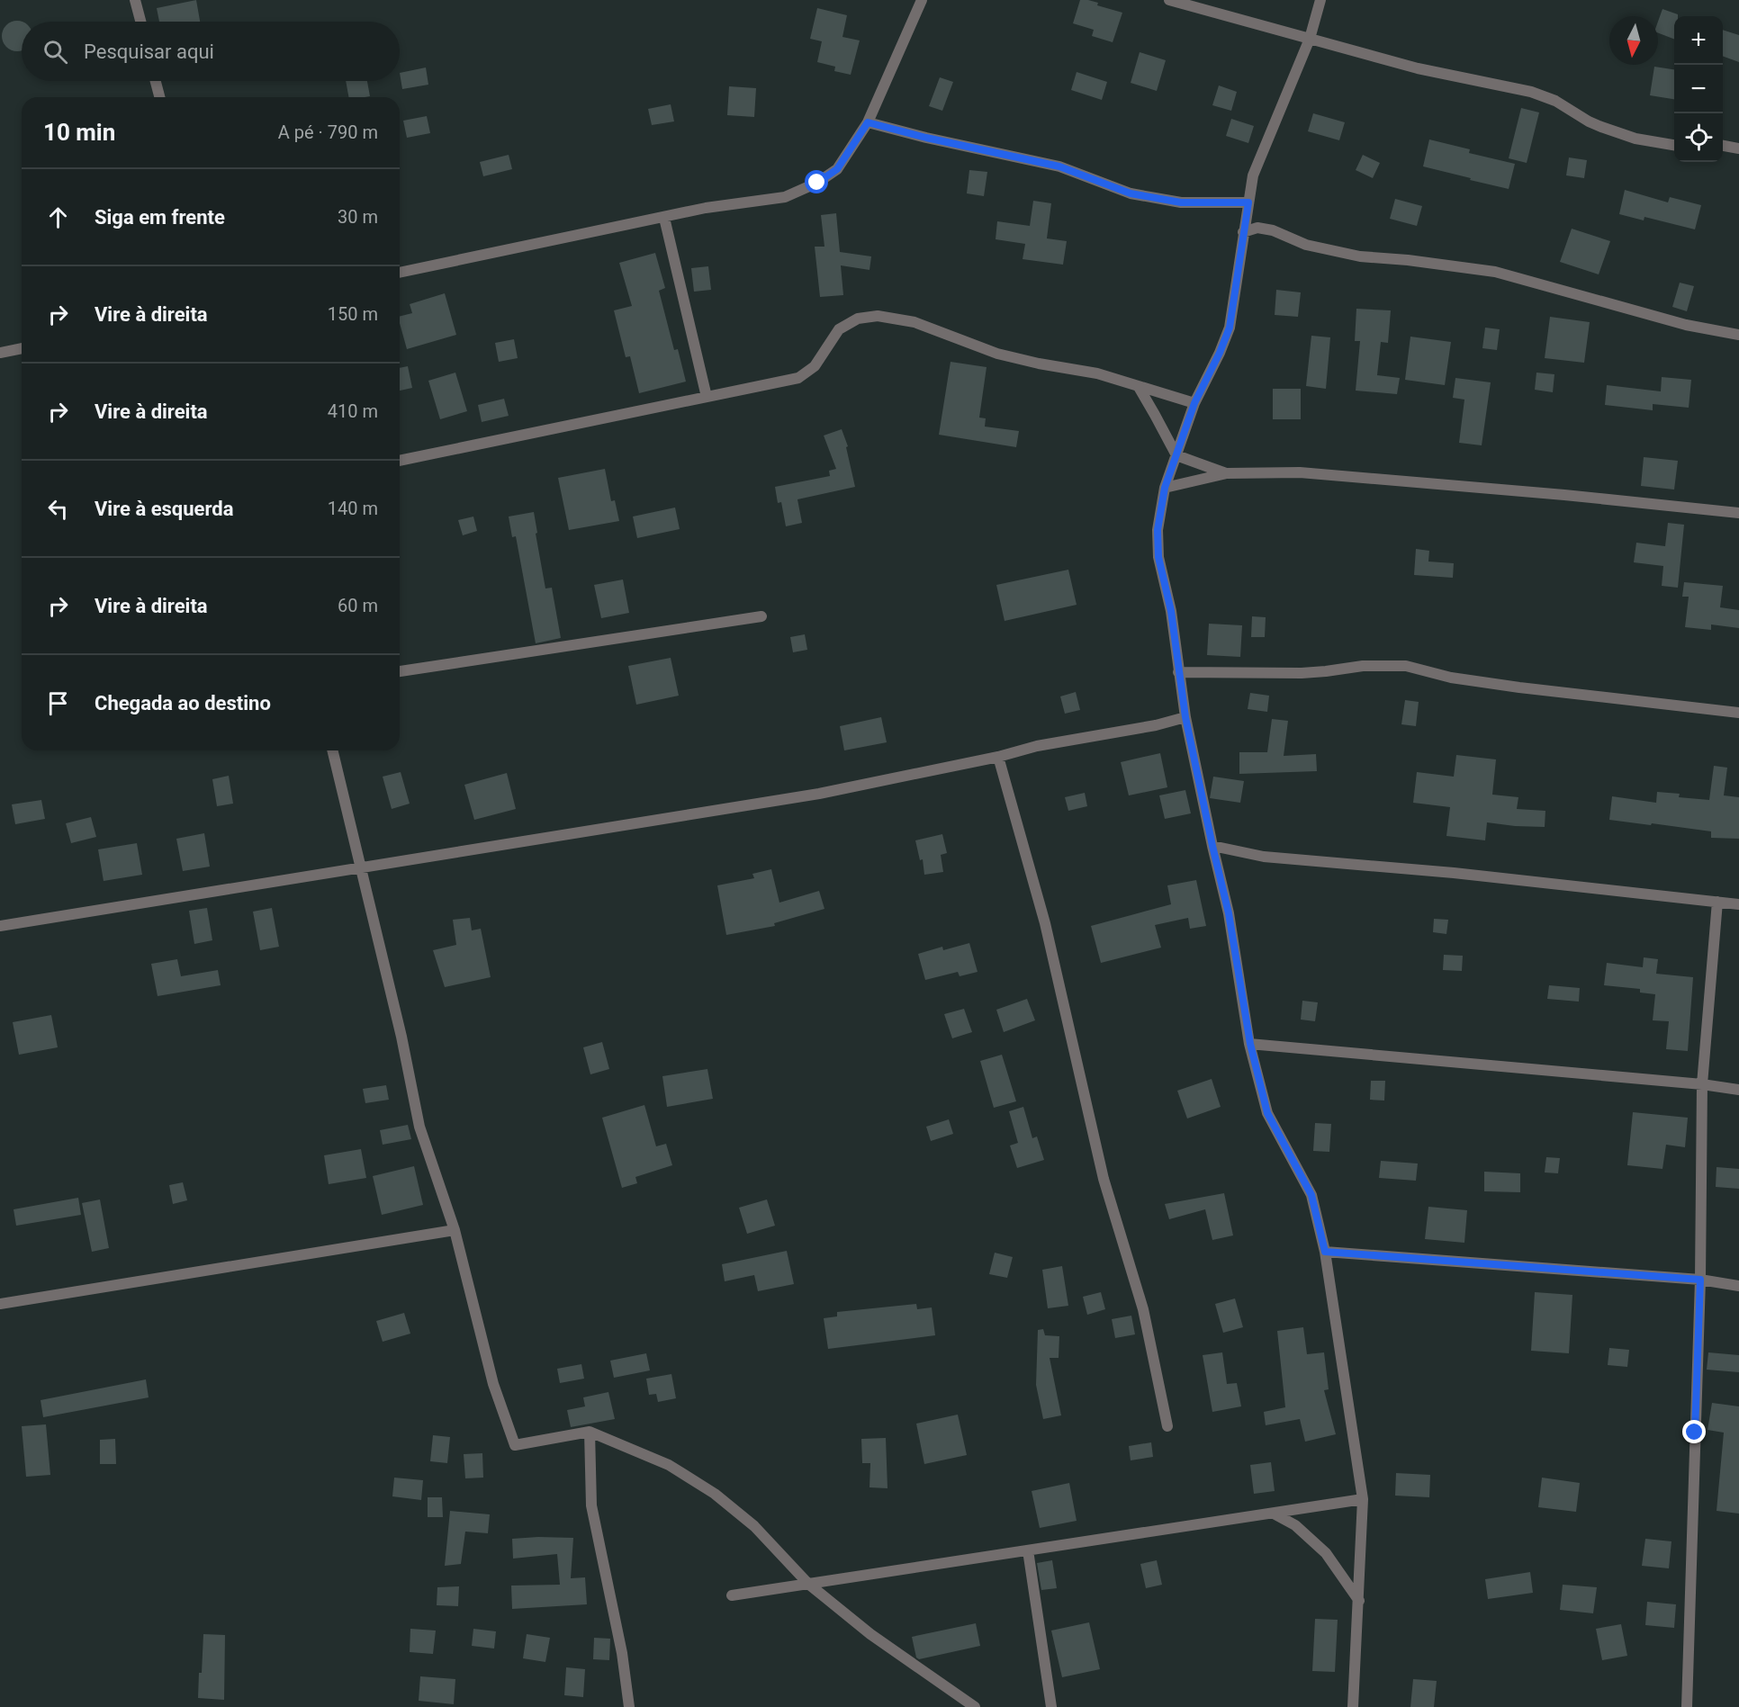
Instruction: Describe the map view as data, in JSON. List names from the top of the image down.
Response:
{
  "north": "bottom",
  "page": {
    "map_buttons": ["+", "−"],
    "search": "Pesquisar aqui",
    "heading": ["10 min", "A pé · 790 m"],
    "list": [
      ["Siga em frente", "30 m"],
      ["Vire à direita", "150 m"],
      ["Vire à direita", "410 m"],
      ["Vire à esquerda", "140 m"],
      ["Vire à direita", "60 m"],
      "Chegada ao destino"
    ]
  }
}
